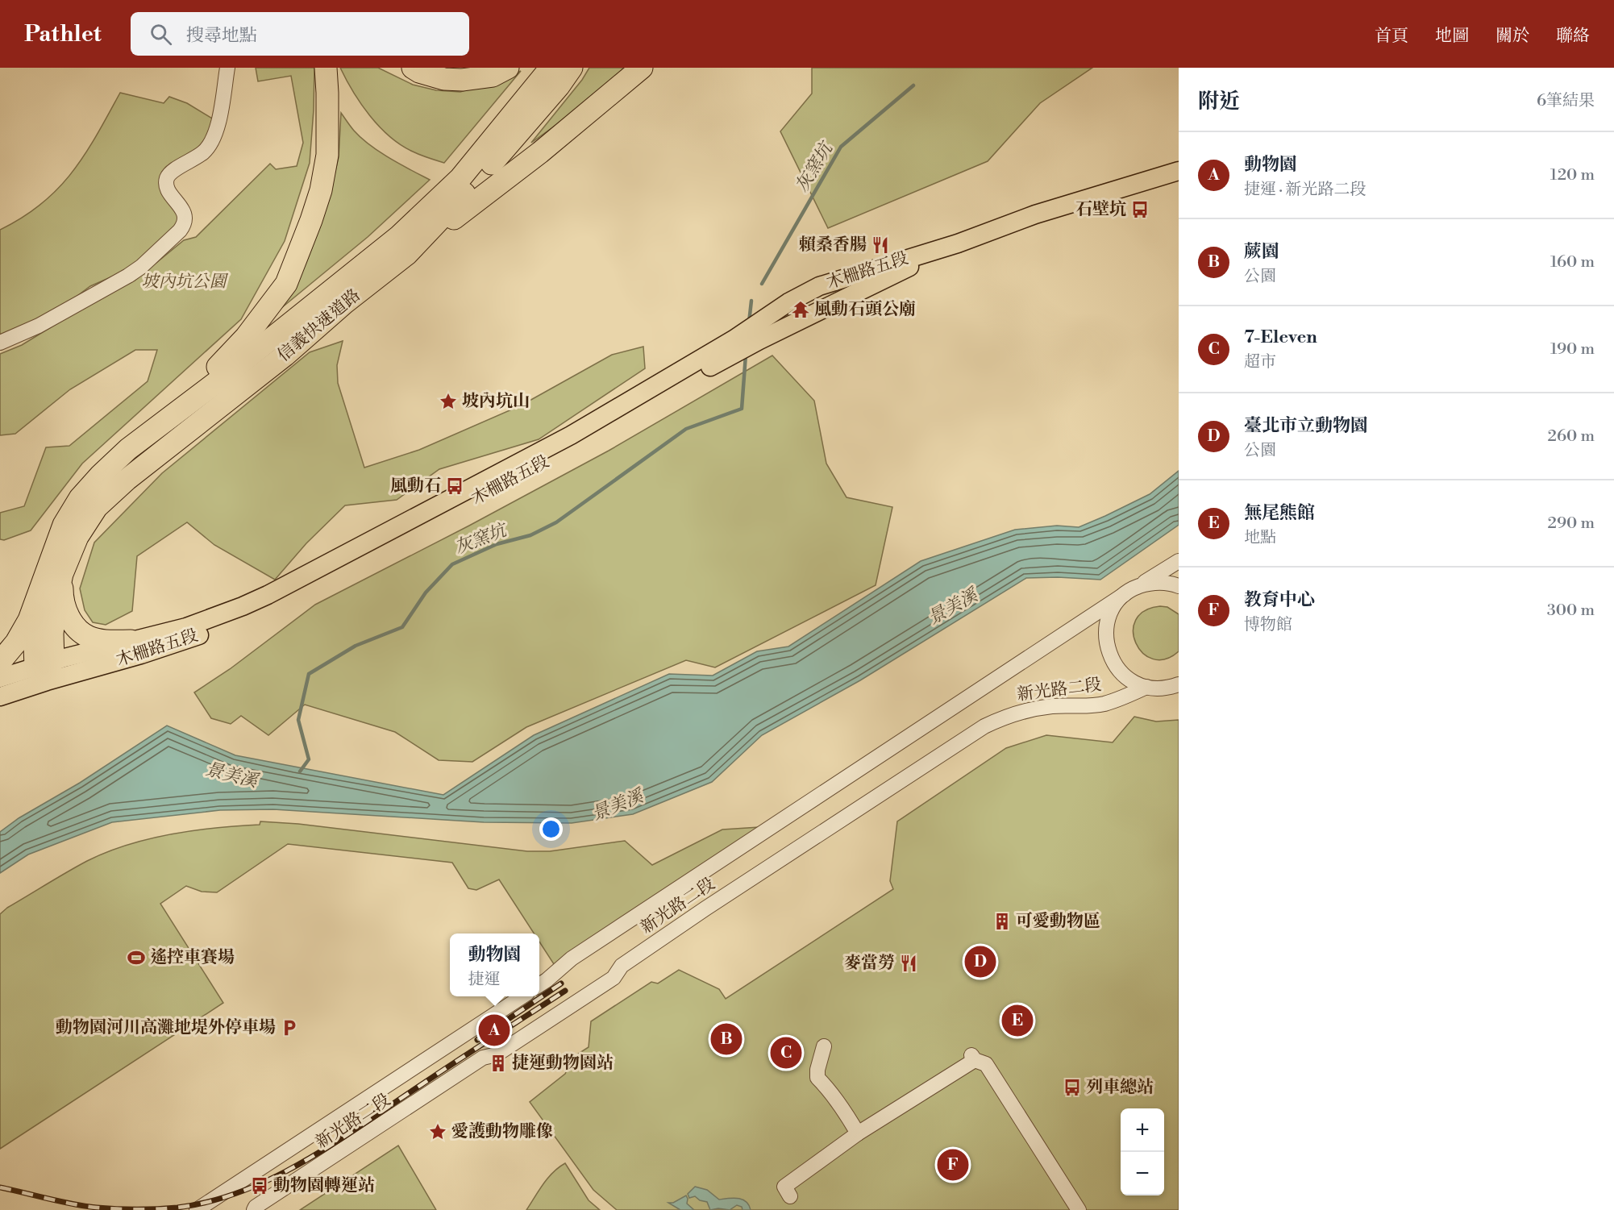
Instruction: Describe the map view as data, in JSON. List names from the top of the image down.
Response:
{
  "streets": {
    "highway": ["信義快速道路"],
    "main road": ["木柵路五段"],
    "street": ["新光路二段"]
  },
  "water": ["灰窯坑", "景美溪"],
  "parks": ["坡內坑公園"],
  "places": {
    "bus stop": [
      "石壁坑",
      "風動石",
      "列車總站",
      "動物園轉運站"
    ],
    "restaurant": ["賴桑香腸", "麥當勞"],
    "temple": ["風動石頭公廟"],
    "place": ["坡內坑山", "愛護動物雕像"],
    "building": ["可愛動物區", "捷運動物園站"],
    "sports": ["遙控車賽場"],
    "parking": ["動物園河川高灘地堤外停車場"]
  },
  "page": {
    "header": "Pathlet",
    "search": "搜尋地點",
    "nav": [
      "首頁",
      "地圖",
      "關於",
      "聯絡"
    ],
    "heading": ["附近", "6筆結果"],
    "list": [
      {
        "mark": "A",
        "name": "動物園",
        "note": "捷運 · 新光路二段",
        "value": "120 m"
      },
      {
        "mark": "B",
        "name": "蕨園",
        "note": "公園",
        "value": "160 m"
      },
      {
        "mark": "C",
        "name": "7-Eleven",
        "note": "超市",
        "value": "190 m"
      },
      {
        "mark": "D",
        "name": "臺北市立動物園",
        "note": "公園",
        "value": "260 m"
      },
      {
        "mark": "E",
        "name": "無尾熊館",
        "note": "地點",
        "value": "290 m"
      },
      {
        "mark": "F",
        "name": "教育中心",
        "note": "博物館",
        "value": "300 m"
      }
    ],
    "popup": ["動物園", "捷運"],
    "pins": [
      "D",
      "E",
      "A",
      "B",
      "C",
      "F"
    ],
    "map_buttons": ["+", "−"]
  }
}
